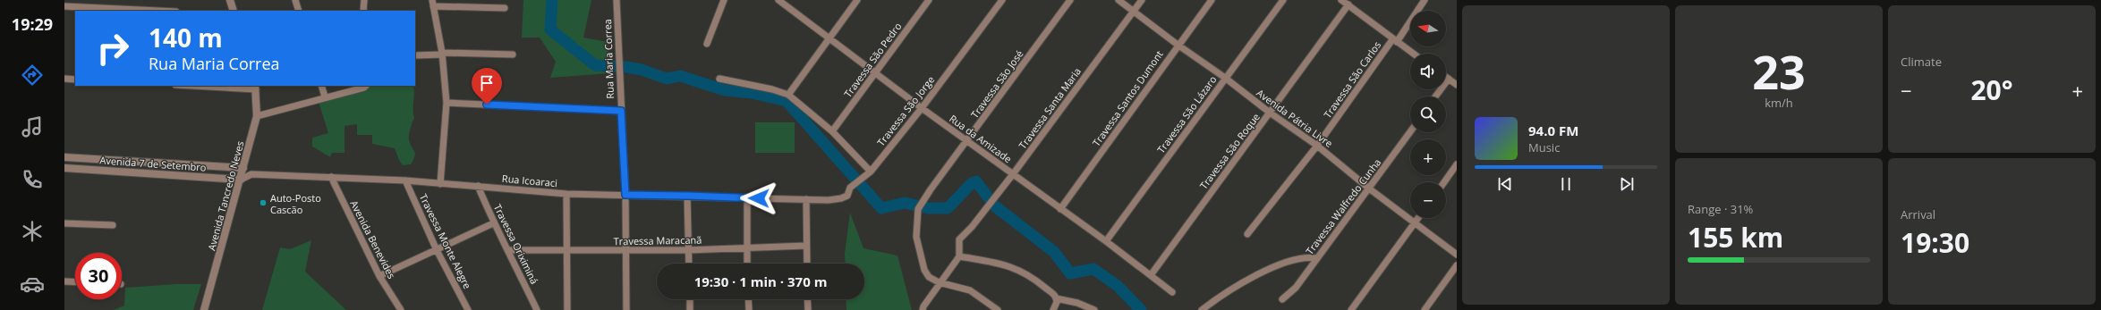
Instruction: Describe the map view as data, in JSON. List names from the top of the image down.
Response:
{
  "streets": {
    "street": [
      "Rua Maria Correa",
      "Travessa São Pedro",
      "Travessa São Carlos",
      "Travessa São José",
      "Travessa Santos Dumont",
      "Travessa Santa Maria",
      "Travessa São Jorge",
      "Travessa São Lázaro",
      "Avenida Pátria Livre",
      "Rua da Amizade",
      "Travessa São Roque",
      "Avenida 7 de Setembro",
      "Rua Icoaraci",
      "Avenida Tancredo Neves",
      "Travessa Walfredo Cunha",
      "Avenida Benevides",
      "Travessa Maracanã",
      "Travessa Monte Alegre",
      "Travessa Oriximiná"
    ]
  },
  "crossings": [
    ["Rua Maria Correa", "Rua Icoaraci"],
    ["Rua Maria Correa", "Travessa Maracanã"],
    ["Travessa São Pedro", "Rua da Amizade"],
    ["Travessa São Carlos", "Avenida Pátria Livre"],
    ["Travessa São José", "Rua da Amizade"],
    ["Travessa Santos Dumont", "Avenida Pátria Livre"],
    ["Travessa Santos Dumont", "Rua da Amizade"],
    ["Travessa Santa Maria", "Avenida Pátria Livre"],
    ["Travessa Santa Maria", "Rua da Amizade"],
    ["Travessa São Jorge", "Rua da Amizade"],
    ["Travessa São Jorge", "Rua Icoaraci"],
    ["Travessa São Lázaro", "Avenida Pátria Livre"],
    ["Travessa São Lázaro", "Rua da Amizade"],
    ["Avenida Pátria Livre", "Travessa São Roque"],
    ["Avenida Pátria Livre", "Travessa Walfredo Cunha"],
    ["Rua da Amizade", "Travessa São Roque"],
    ["Avenida 7 de Setembro", "Rua Icoaraci"],
    ["Avenida 7 de Setembro", "Avenida Tancredo Neves"],
    ["Rua Icoaraci", "Avenida Tancredo Neves"],
    ["Rua Icoaraci", "Avenida Benevides"],
    ["Rua Icoaraci", "Travessa Monte Alegre"],
    ["Rua Icoaraci", "Travessa Oriximiná"],
    ["Travessa Maracanã", "Travessa Oriximiná"]
  ],
  "places": ["Auto-Posto Cascão"],
  "north": "left",
  "page": {
    "tabs": "19:29",
    "tile": [
      ["23", "km/h"],
      "Climate",
      ["Range · 31%", "155 km"],
      ["Arrival", "19:30"]
    ],
    "map_buttons": ["+", "−"],
    "turn": ["140 m", "Rua Maria Correa"],
    "heat": ["−", "20°", "+"],
    "song": ["94.0 FM", "Music"],
    "limit": "30",
    "trip": "19:30 · 1 min · 370 m"
  }
}
